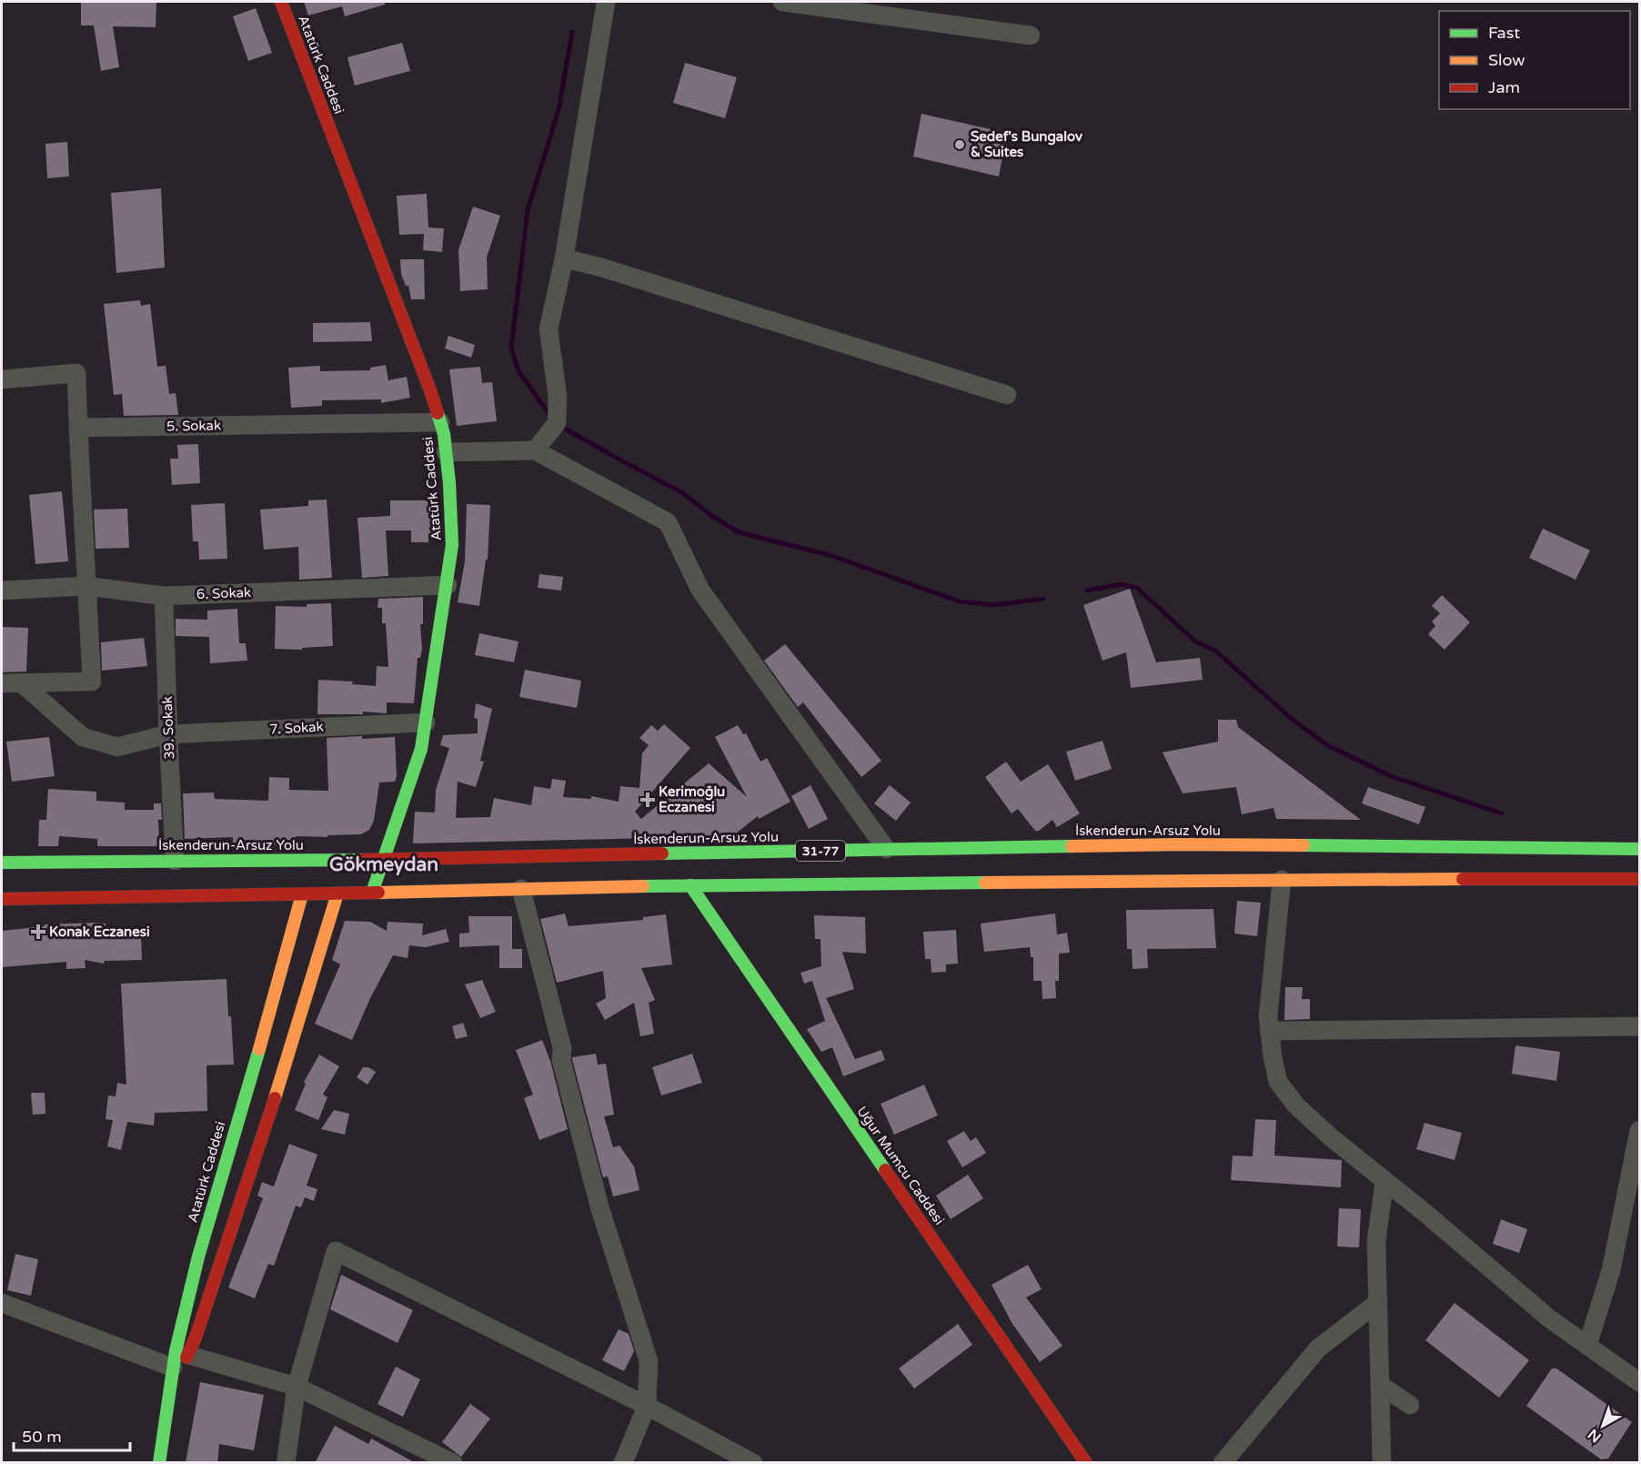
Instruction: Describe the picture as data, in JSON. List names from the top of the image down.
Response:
{
  "streets": {
    "main road": [
      "Atatürk Caddesi",
      "İskenderun-Arsuz Yolu",
      "31-77",
      "Uğur Mumcu Caddesi"
    ],
    "street": [
      "5. Sokak",
      "6. Sokak",
      "39. Sokak",
      "7. Sokak"
    ]
  },
  "crossings": [
    ["Atatürk Caddesi", "5. Sokak"],
    ["Atatürk Caddesi", "6. Sokak"],
    ["Atatürk Caddesi", "7. Sokak"],
    ["Atatürk Caddesi", "İskenderun-Arsuz Yolu"],
    ["6. Sokak", "39. Sokak"],
    ["39. Sokak", "7. Sokak"],
    ["39. Sokak", "İskenderun-Arsuz Yolu"]
  ],
  "districts": ["Gökmeydan"],
  "places": {
    "other": ["Sedef's Bungalov & Suites"],
    "health": ["Kerimoğlu Eczanesi", "Konak Eczanesi"]
  },
  "legend": ["Fast", "Slow", "Jam"],
  "scale_bar": "50 m",
  "north": "bottom left"
}
